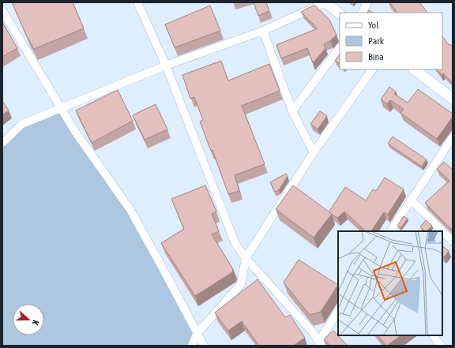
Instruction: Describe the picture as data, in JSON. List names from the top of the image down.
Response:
{
  "legend": ["Yol", "Park", "Bina"],
  "north": "right"
}
